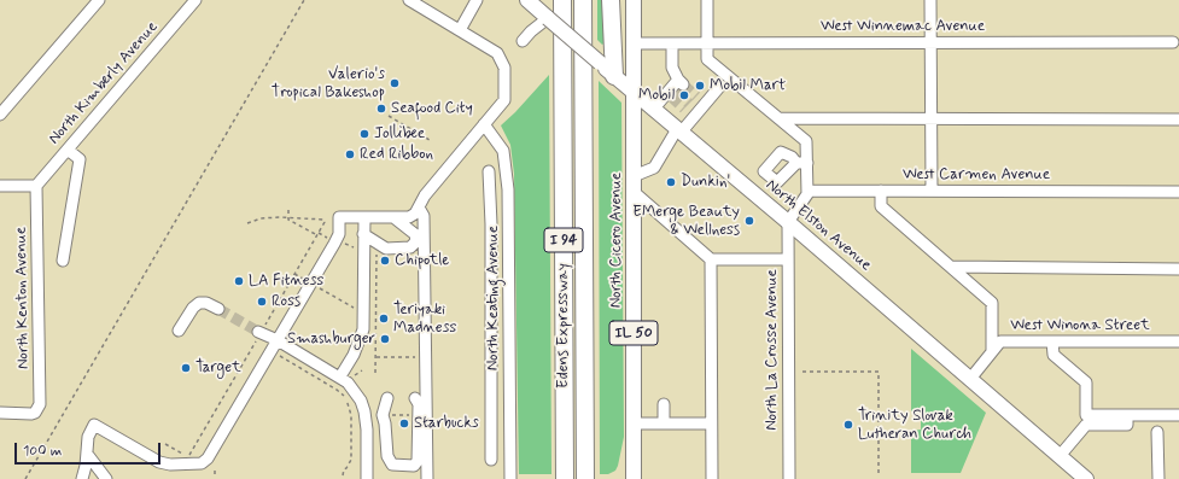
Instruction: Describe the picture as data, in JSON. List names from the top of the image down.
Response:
{
  "streets": {
    "highway": ["I 94", "Edens Expressway"],
    "main road": ["North Elston Avenue", "North Cicero Avenue", "IL 50"],
    "street": [
      "West Winnemac Avenue",
      "North Kimberly Avenue",
      "West Carmen Avenue",
      "North Kenton Avenue",
      "North Keating Avenue",
      "West Winona Street",
      "North La Crosse Avenue"
    ]
  },
  "crossings": [
    ["West Winnemac Avenue", "North Cicero Avenue"],
    ["North Kimberly Avenue", "North Kenton Avenue"],
    ["North Elston Avenue", "North Cicero Avenue"],
    ["North Elston Avenue", "West Winona Street"],
    ["North Elston Avenue", "North La Crosse Avenue"]
  ],
  "places": [
    "Valerio's Tropical Bakeshop",
    "Mobil Mart",
    "Mobil",
    "Seafood City",
    "Jollibee",
    "Red Ribbon",
    "Dunkin'",
    "EMerge Beauty & Wellness",
    "Chipotle",
    "LA Fitness",
    "Ross",
    "Teriyaki Madness",
    "Smashburger",
    "Target",
    "Starbucks",
    "Trinity Slovak Lutheran Church"
  ],
  "scale_bar": "100 m"
}
